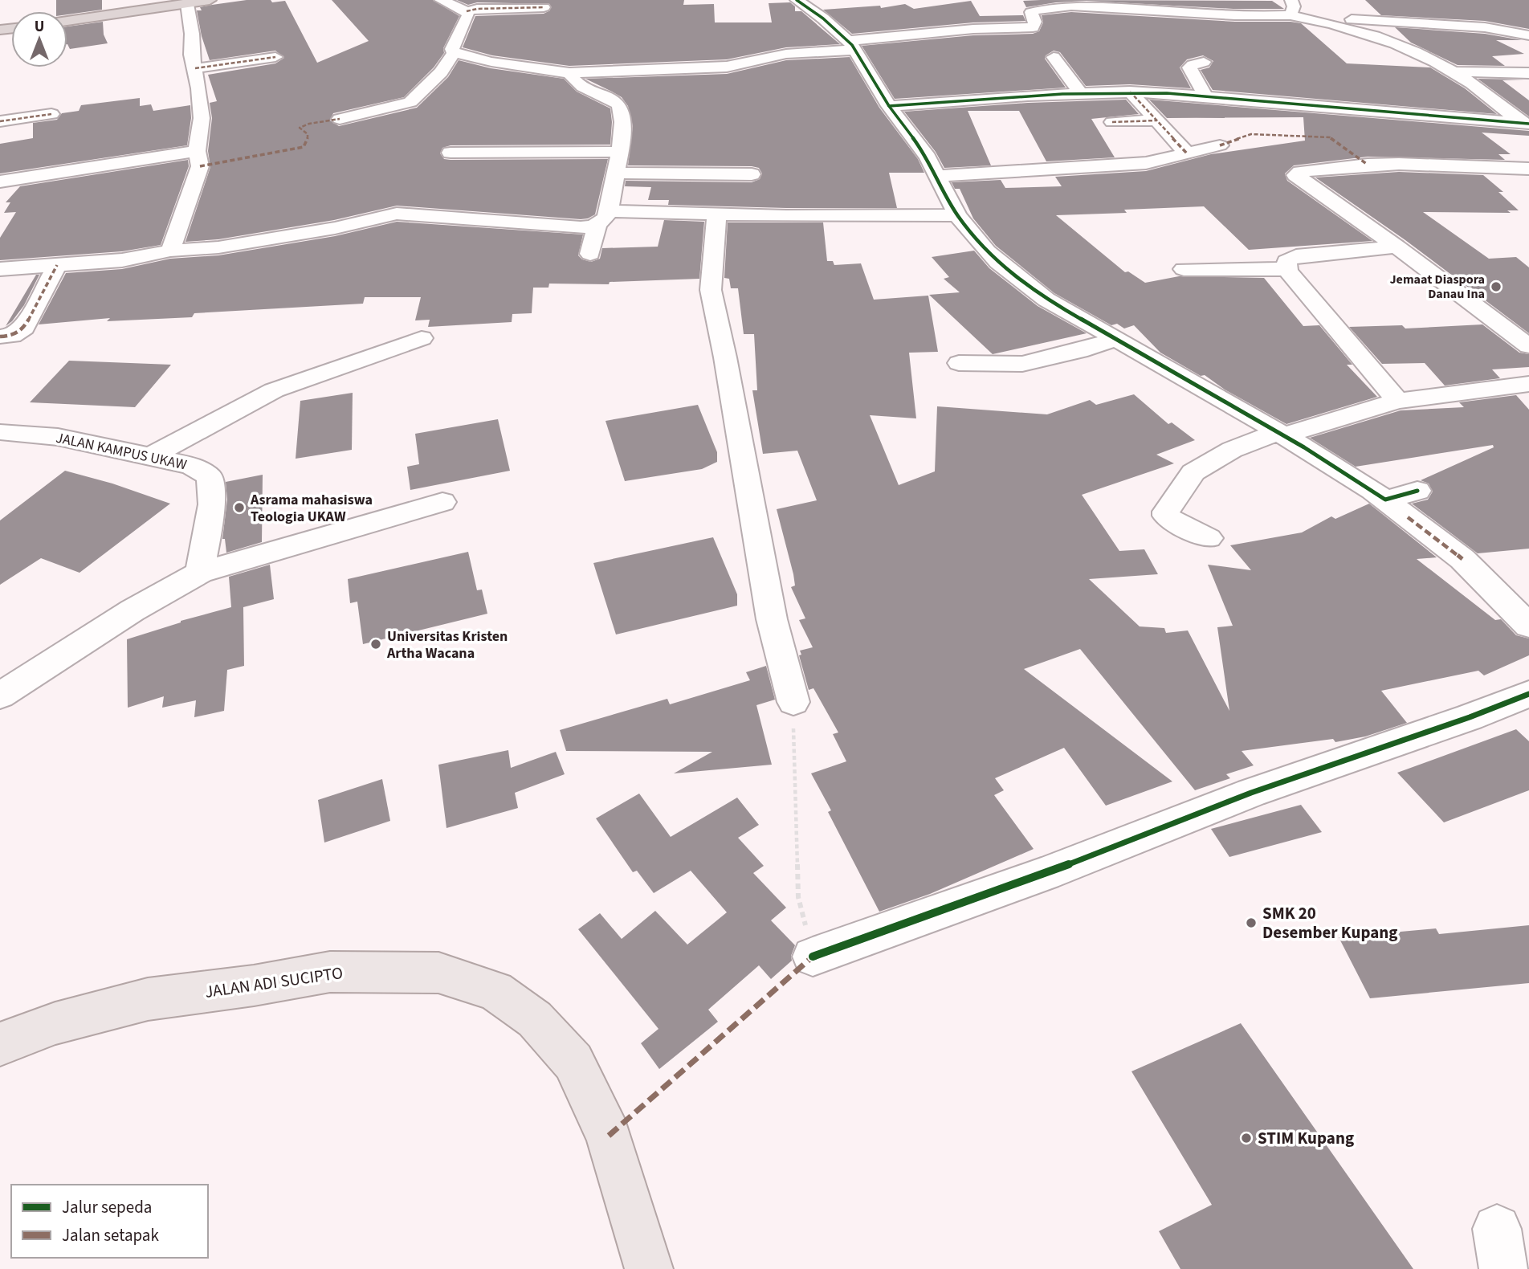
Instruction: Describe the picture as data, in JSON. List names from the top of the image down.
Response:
{
  "streets": {
    "main road": ["JALAN ADI SUCIPTO"],
    "street": ["JALAN KAMPUS UKAW"]
  },
  "places": [
    "Jemaat Diaspora Danau Ina",
    "Asrama mahasiswa Teologia UKAW",
    "Universitas Kristen Artha Wacana",
    "SMK 20 Desember Kupang",
    "STIM Kupang"
  ],
  "legend": ["Jalur sepeda", "Jalan setapak"],
  "north": "top"
}
